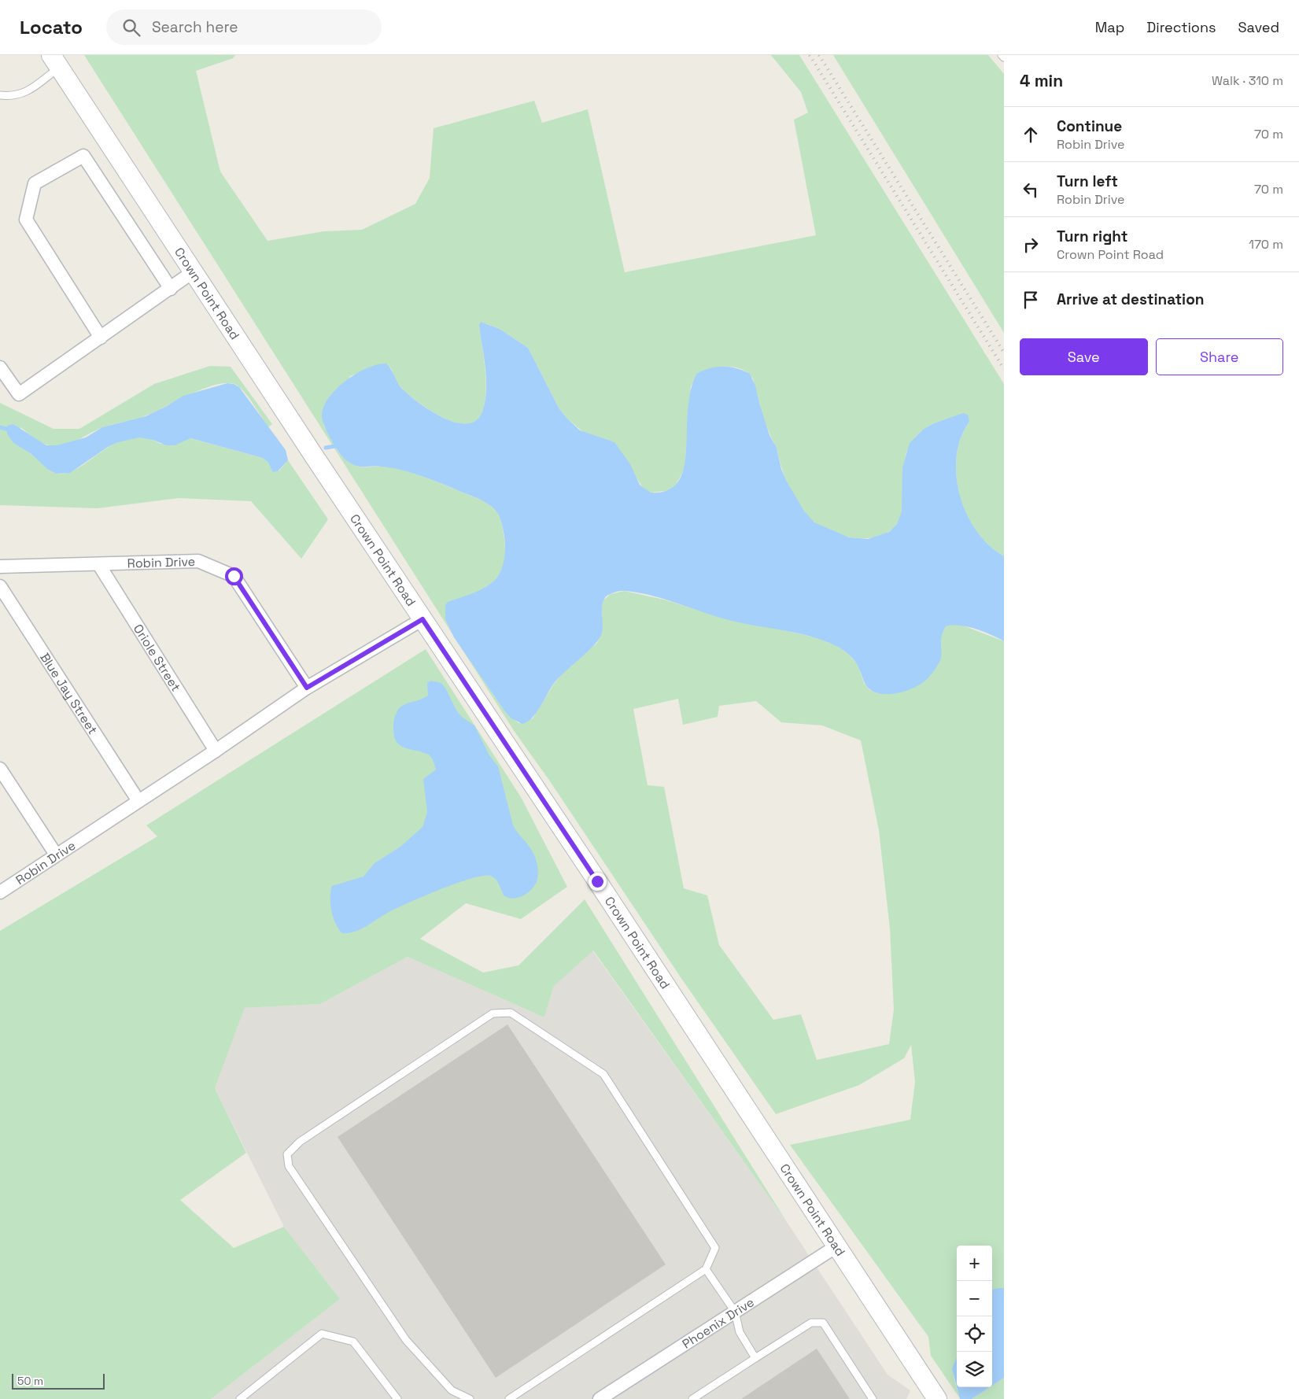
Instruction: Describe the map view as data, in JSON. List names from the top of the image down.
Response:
{
  "streets": {
    "main road": ["Crown Point Road"],
    "street": [
      "Robin Drive",
      "Oriole Street",
      "Blue Jay Street",
      "Phoenix Drive"
    ]
  },
  "crossings": [
    ["Crown Point Road", "Robin Drive"],
    ["Crown Point Road", "Phoenix Drive"],
    ["Robin Drive", "Oriole Street"],
    ["Robin Drive", "Blue Jay Street"]
  ],
  "scale_bar": "50 m",
  "page": {
    "header": "Locato",
    "search": "Search here",
    "nav": ["Map", "Directions", "Saved"],
    "heading": ["4 min", "Walk · 310 m"],
    "list": [
      ["Continue", "Robin Drive", "70 m"],
      ["Turn left", "Robin Drive", "70 m"],
      ["Turn right", "Crown Point Road", "170 m"],
      "Arrive at destination"
    ],
    "buttons": ["Save", "Share"],
    "map_buttons": ["+", "−"],
    "scale": "50 m"
  }
}
